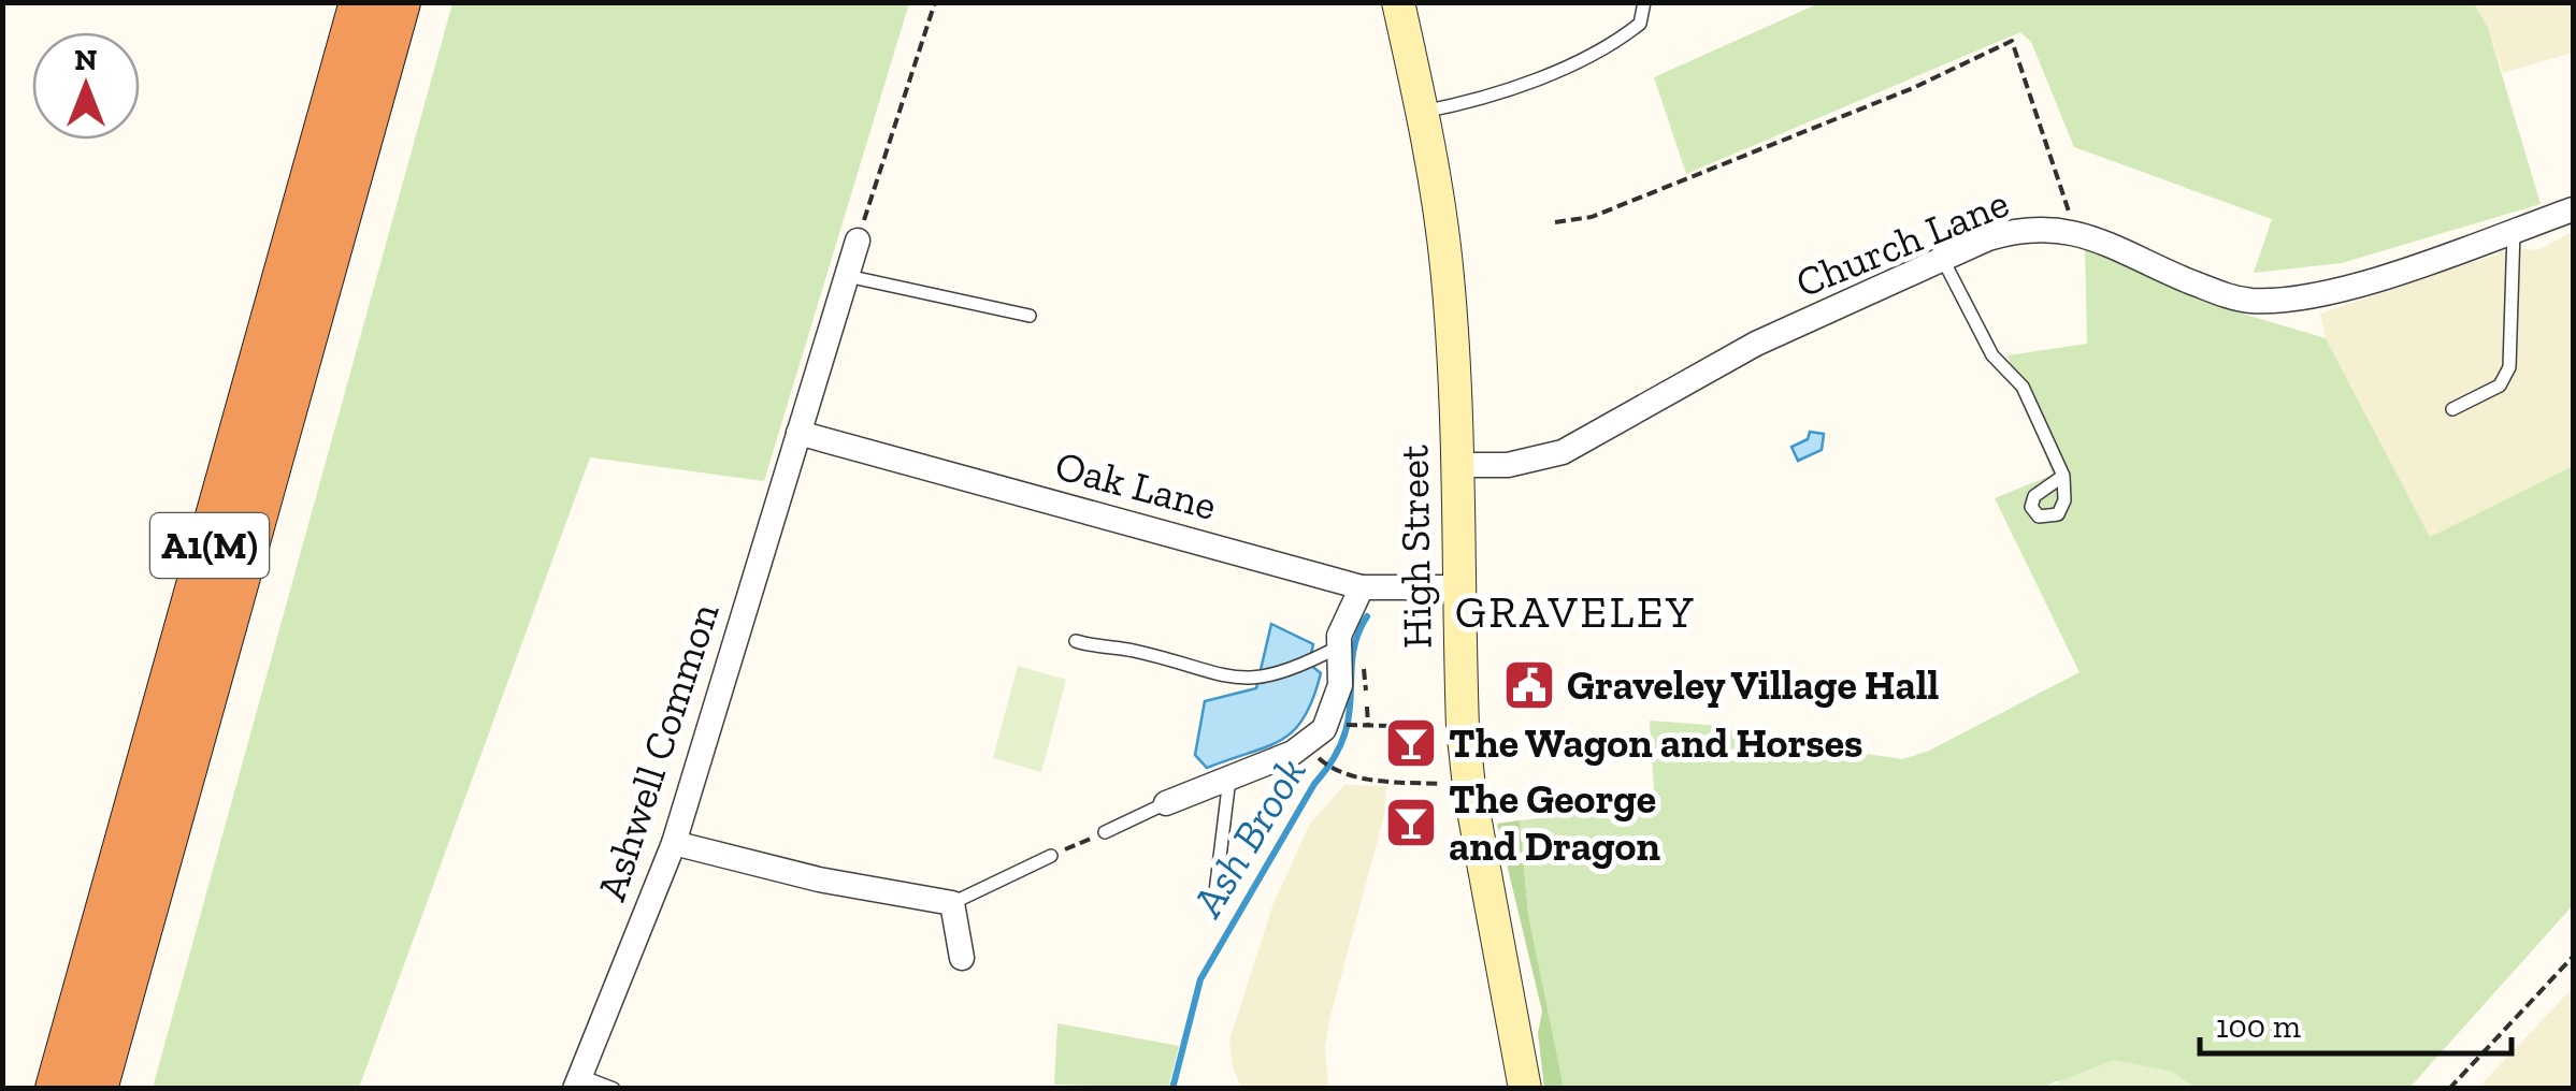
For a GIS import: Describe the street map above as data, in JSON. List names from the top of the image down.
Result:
{
  "streets": {
    "highway": ["A1(M)"],
    "main road": ["High Street"],
    "street": ["Church Lane", "Oak Lane", "Ashwell Common"]
  },
  "crossings": [
    ["Church Lane", "High Street"],
    ["Oak Lane", "High Street"],
    ["Oak Lane", "Ashwell Common"]
  ],
  "districts": ["GRAVELEY"],
  "water": ["Ash Brook"],
  "places": {
    "public building": ["Graveley Village Hall"],
    "bar": ["The Wagon and Horses", "The George and Dragon"]
  },
  "scale_bar": "100 m",
  "north": "top"
}
